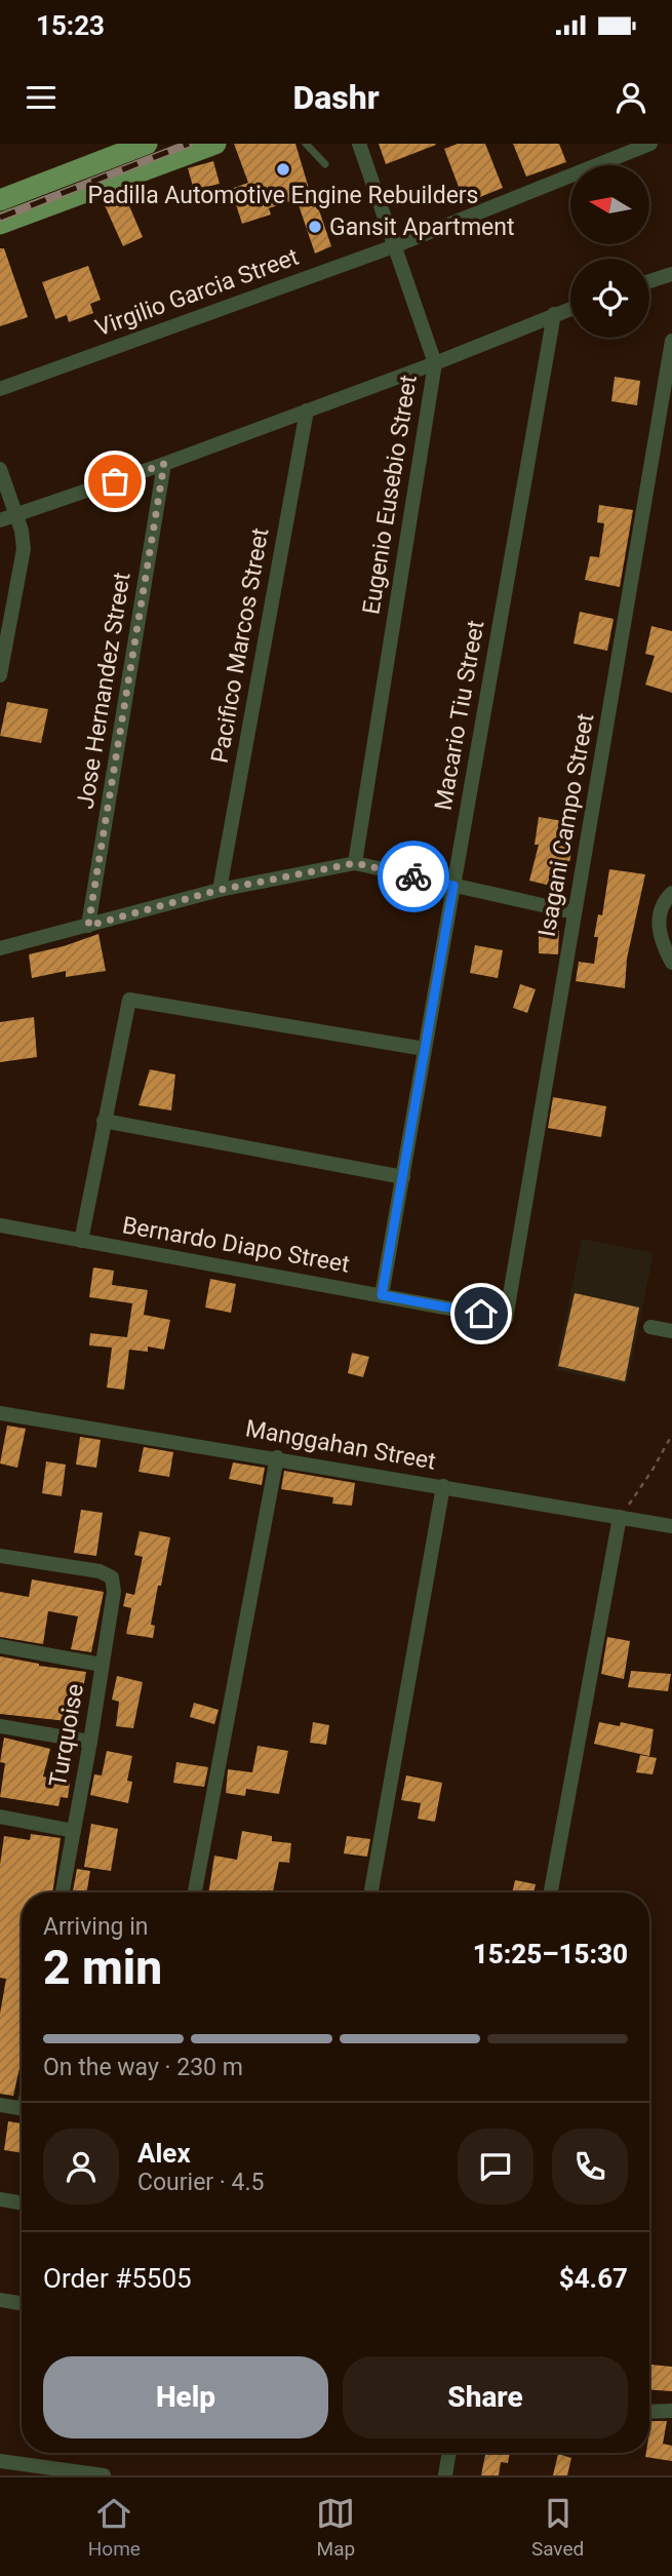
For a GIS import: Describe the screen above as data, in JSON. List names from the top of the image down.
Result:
{
  "streets": {
    "street": [
      "Virgilio Garcia Street",
      "Eugenio Eusebio Street",
      "Pacifico Marcos Street",
      "Jose Hernandez Street",
      "Macario Tiu Street",
      "Isagani Campo Street",
      "Bernardo Diapo Street",
      "Manggahan Street",
      "Turquoise"
    ]
  },
  "crossings": [
    ["Virgilio Garcia Street", "Eugenio Eusebio Street"],
    ["Macario Tiu Street", "Bernardo Diapo Street"],
    ["Isagani Campo Street", "Bernardo Diapo Street"]
  ],
  "places": ["Padilla Automotive Engine Rebuilders", "Gansit Apartment"],
  "north": "left",
  "page": {
    "status": "15:23",
    "header": "Dashr",
    "heading": ["2 min", "Arriving in", "15:25–15:30"],
    "panel": [
      "Alex",
      "Courier · 4.5",
      "Order #5505",
      "$4.67"
    ],
    "bar": "On the way · 230 m",
    "buttons": ["Help", "Share"],
    "tabs": ["Home", "Map", "Saved"]
  }
}
